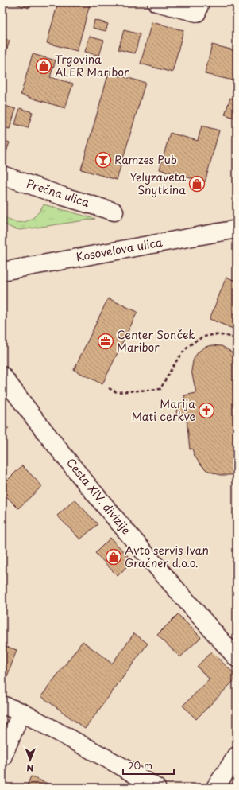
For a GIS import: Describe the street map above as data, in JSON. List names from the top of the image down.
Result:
{
  "streets": {
    "street": ["Prečna ulica", "Kosovelova ulica", "Cesta XIV. divizije"]
  },
  "places": {
    "shop": ["Trgovina ALER Maribor", "Yelyzaveta Snytkina", "Avto servis Ivan Gračner d.o.o."],
    "bar": ["Ramzes Pub"],
    "office": ["Center Sonček Maribor"],
    "church": ["Marija Mati cerkve"]
  },
  "scale_bar": "20 m",
  "north": "bottom"
}
